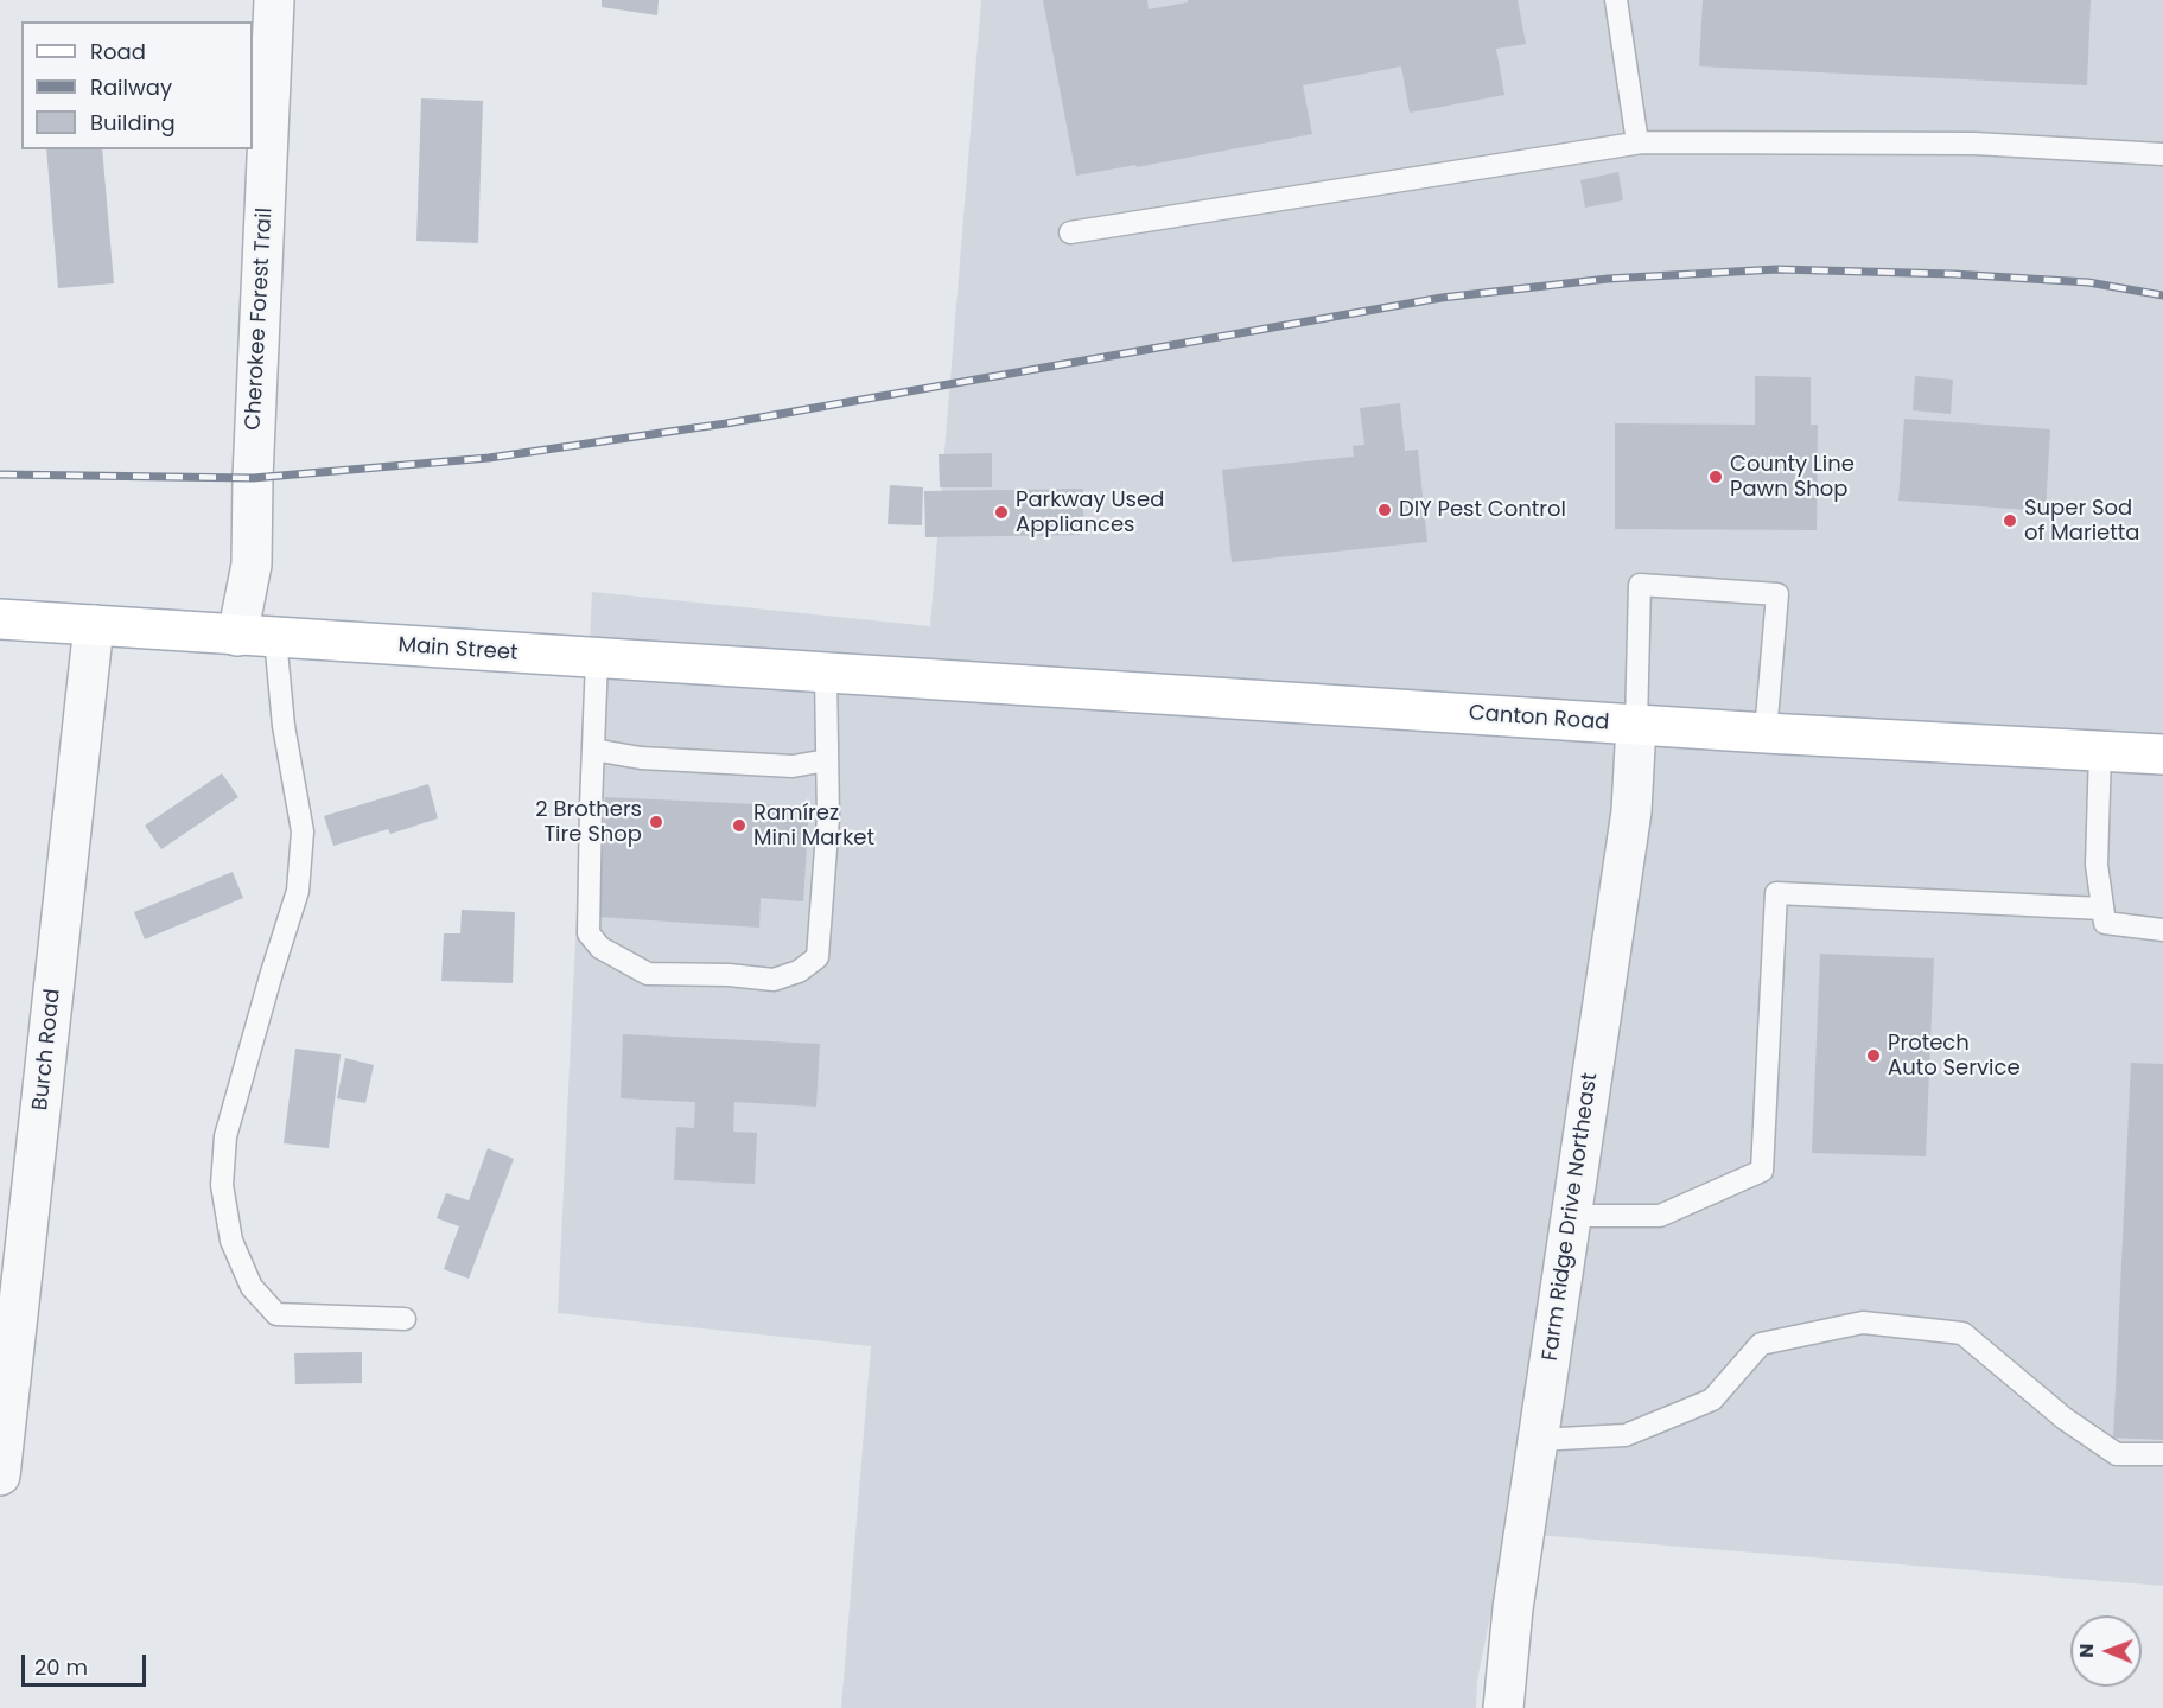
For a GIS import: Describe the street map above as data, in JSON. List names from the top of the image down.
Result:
{
  "streets": {
    "main road": ["Main Street", "Canton Road"],
    "street": ["Cherokee Forest Trail", "Burch Road", "Farm Ridge Drive Northeast"]
  },
  "crossings": [
    ["Cherokee Forest Trail", "Main Street"],
    ["Main Street", "Canton Road"],
    ["Main Street", "Burch Road"],
    ["Canton Road", "Farm Ridge Drive Northeast"]
  ],
  "places": [
    "County Line Pawn Shop",
    "DIY Pest Control",
    "Parkway Used Appliances",
    "Super Sod of Marietta",
    "2 Brothers Tire Shop",
    "Ramírez Mini Market",
    "Protech Auto Service"
  ],
  "legend": ["Road", "Railway", "Building"],
  "scale_bar": "20 m",
  "north": "left"
}
